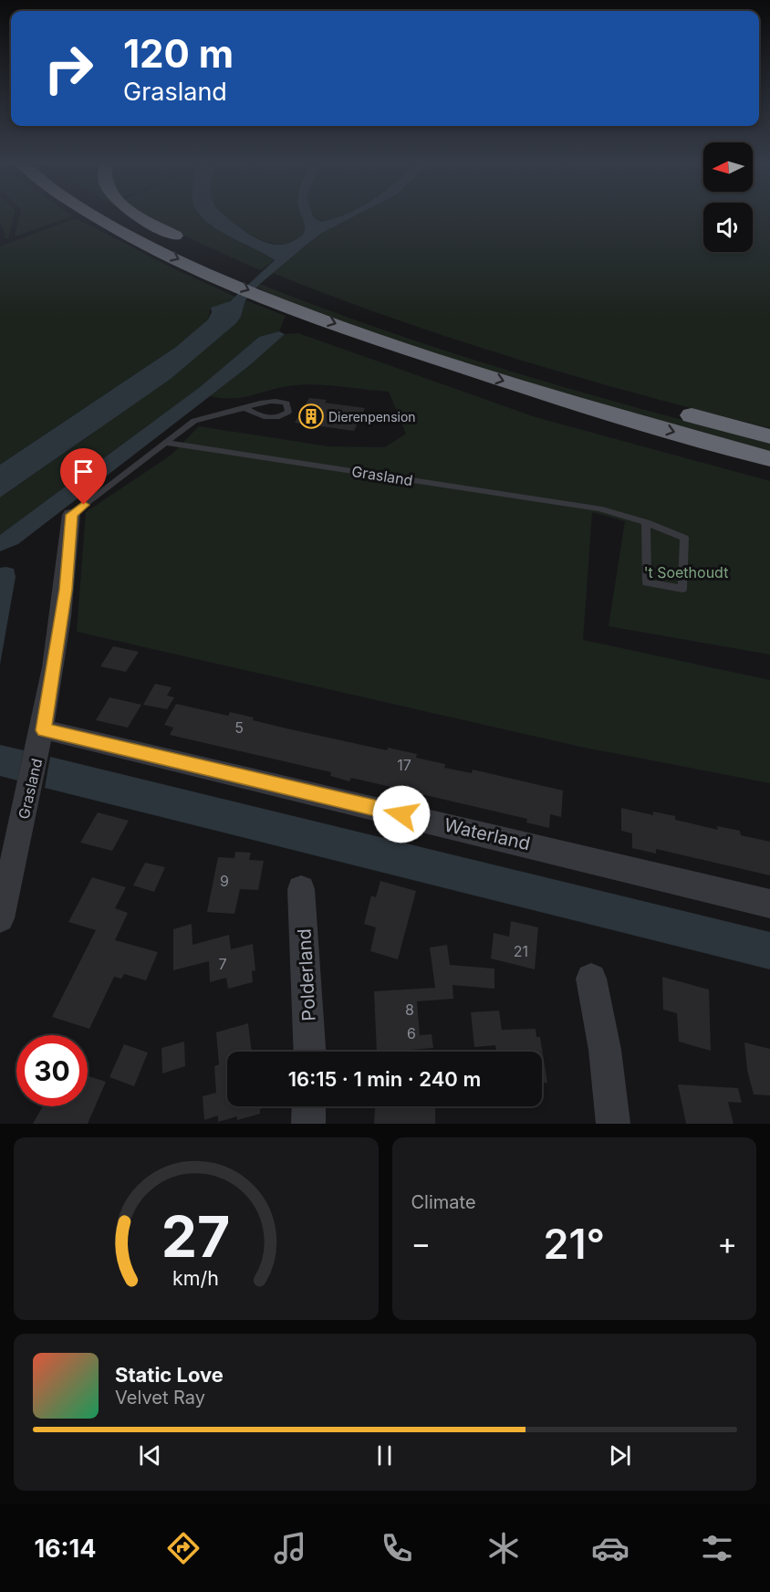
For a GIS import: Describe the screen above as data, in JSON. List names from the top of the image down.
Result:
{
  "streets": {
    "street": ["Grasland", "Waterland", "Polderland"]
  },
  "crossings": [
    ["Grasland", "Waterland"]
  ],
  "parks": ["'t Soethoudt"],
  "places": {
    "building": ["Dierenpension"]
  },
  "house_numbers": [
    "5",
    "17",
    "9",
    "21",
    "7",
    "8",
    "6"
  ],
  "north": "left",
  "page": {
    "turn": ["120 m", "Grasland"],
    "limit": "30",
    "trip": "16:15 · 1 min · 240 m",
    "tile": "Climate",
    "heat": ["−", "21°", "+"],
    "song": ["Static Love", "Velvet Ray"],
    "tabs": "16:14",
    "gauge": ["27", "km/h"]
  }
}
